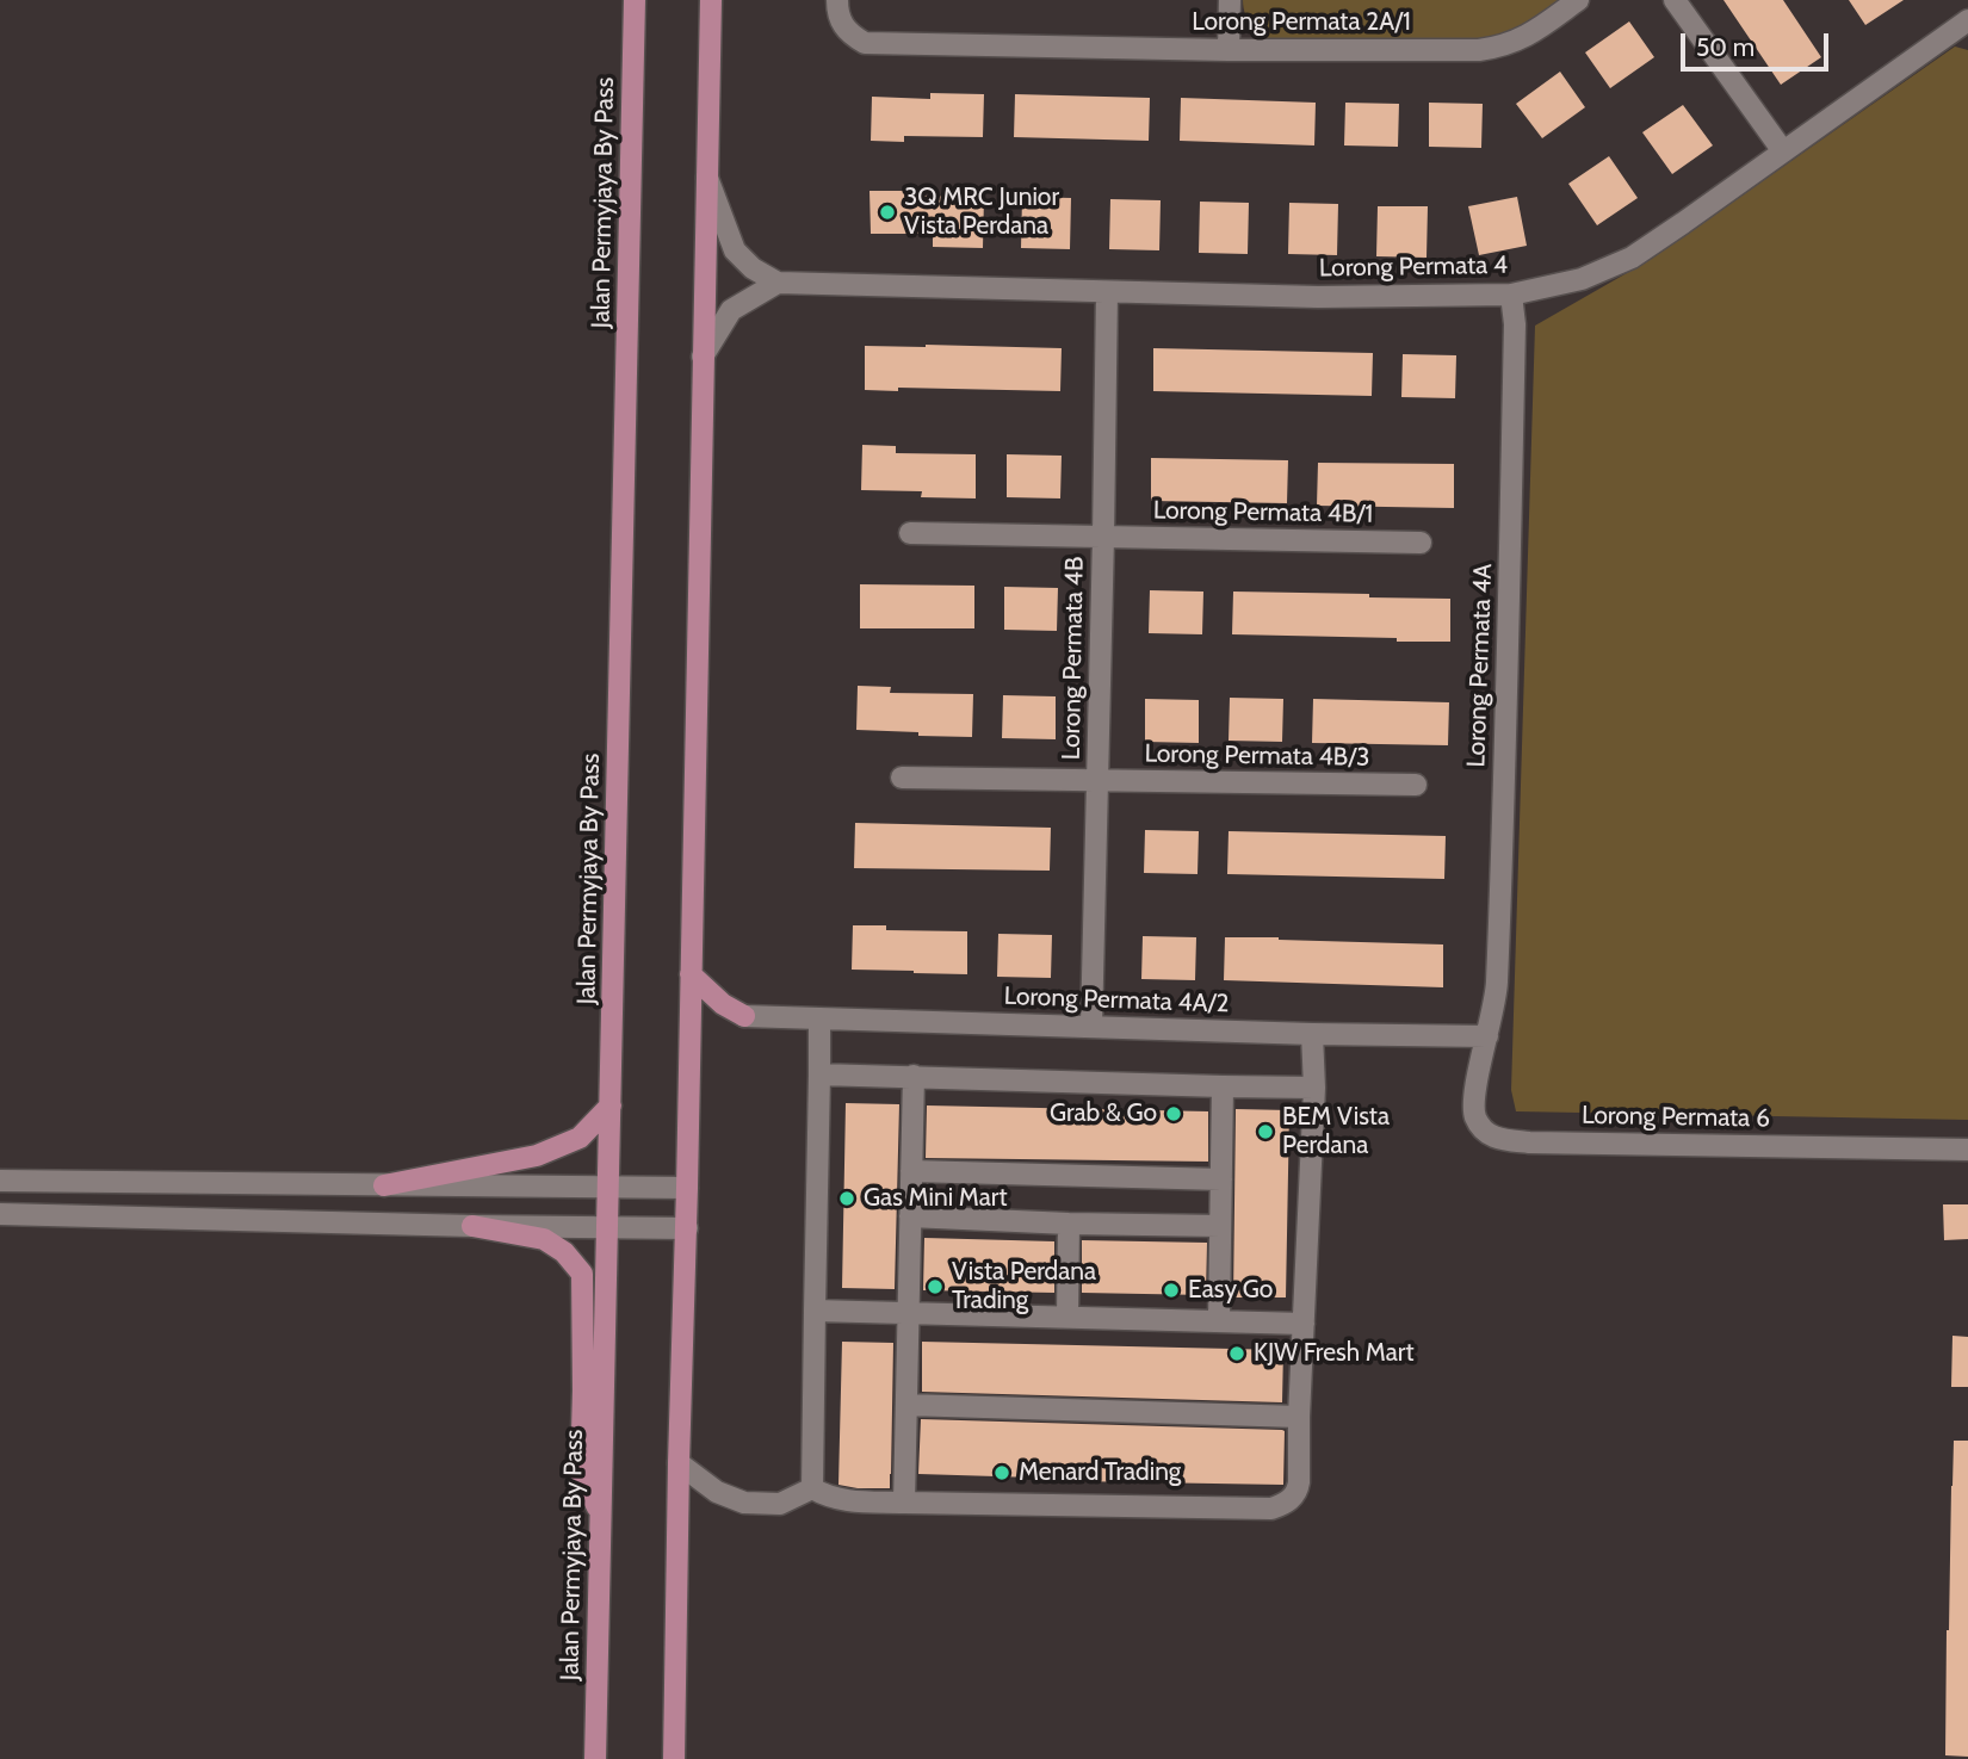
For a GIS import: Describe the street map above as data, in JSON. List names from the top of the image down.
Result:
{
  "streets": {
    "main road": ["Jalan Permyjaya By Pass"],
    "street": [
      "Lorong Permata 2A/1",
      "Lorong Permata 4",
      "Lorong Permata 4B/1",
      "Lorong Permata 4B",
      "Lorong Permata 4A",
      "Lorong Permata 4B/3",
      "Lorong Permata 4A/2",
      "Lorong Permata 6"
    ]
  },
  "crossings": [
    ["Lorong Permata 4", "Lorong Permata 4B"],
    ["Lorong Permata 4", "Lorong Permata 4A"],
    ["Lorong Permata 4B/1", "Lorong Permata 4B"],
    ["Lorong Permata 4B", "Lorong Permata 4B/3"],
    ["Lorong Permata 4B", "Lorong Permata 4A/2"],
    ["Lorong Permata 4A", "Lorong Permata 4A/2"],
    ["Lorong Permata 4A", "Lorong Permata 6"],
    ["Lorong Permata 4A/2", "Lorong Permata 6"]
  ],
  "places": [
    "3Q MRC Junior Vista Perdana",
    "Grab & Go",
    "BEM Vista Perdana",
    "Gas Mini Mart",
    "Vista Perdana Trading",
    "Easy Go",
    "KJW Fresh Mart",
    "Menard Trading"
  ],
  "scale_bar": "50 m"
}
